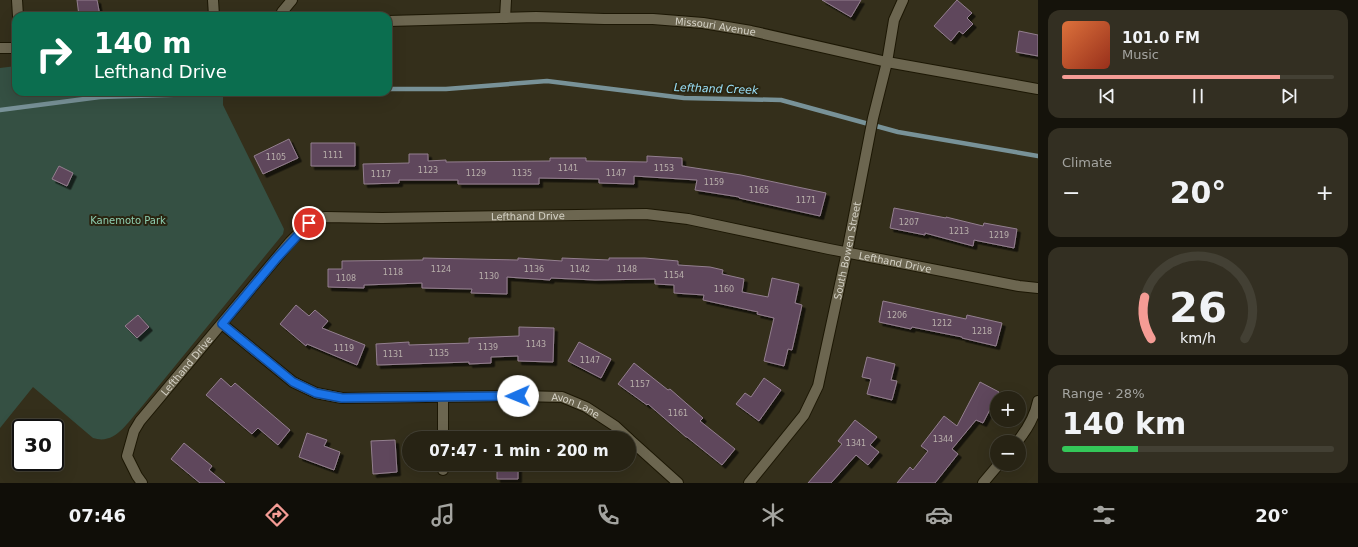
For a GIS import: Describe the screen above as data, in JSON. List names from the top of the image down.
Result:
{
  "streets": {
    "street": [
      "Missouri Avenue",
      "Lefthand Drive",
      "South Bowen Street",
      "Avon Lane"
    ]
  },
  "crossings": [
    ["Missouri Avenue", "South Bowen Street"],
    ["Lefthand Drive", "South Bowen Street"],
    ["Lefthand Drive", "Avon Lane"]
  ],
  "water": ["Lefthand Creek"],
  "parks": ["Kanemoto Park"],
  "house_numbers": [
    "1111",
    "1105",
    "1141",
    "1153",
    "1123",
    "1129",
    "1135",
    "1147",
    "1117",
    "1159",
    "1165",
    "1171",
    "1207",
    "1213",
    "1219",
    "1124",
    "1136",
    "1142",
    "1148",
    "1118",
    "1154",
    "1130",
    "1108",
    "1160",
    "1206",
    "1212",
    "1218",
    "1143",
    "1139",
    "1119",
    "1135",
    "1131",
    "1147",
    "1157",
    "1161",
    "1344",
    "1341"
  ],
  "page": {
    "turn": ["140 m", "Lefthand Drive"],
    "song": ["101.0 FM", "Music"],
    "tile": [
      "Climate",
      ["Range · 28%", "140 km"]
    ],
    "heat": ["−", "20°", "+"],
    "map_buttons": ["+", "−"],
    "limit": "30",
    "trip": "07:47 · 1 min · 200 m",
    "tabs": ["07:46", "20°"],
    "gauge": ["26", "km/h"]
  }
}
